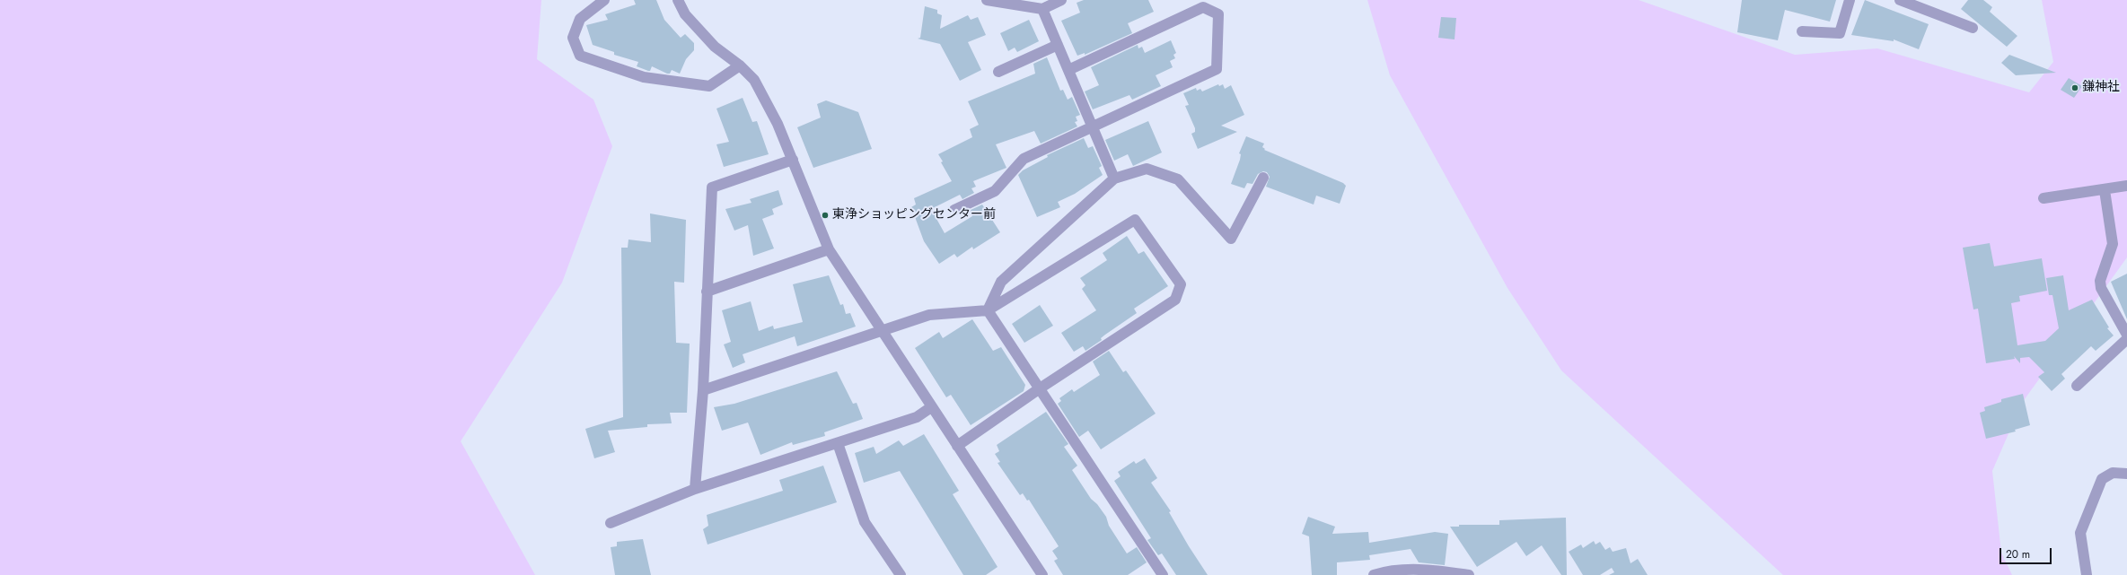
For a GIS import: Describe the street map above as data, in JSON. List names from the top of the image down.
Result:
{
  "places": ["鎌神社", "東浄ショッピングセンター前"],
  "scale_bar": "20 m"
}
